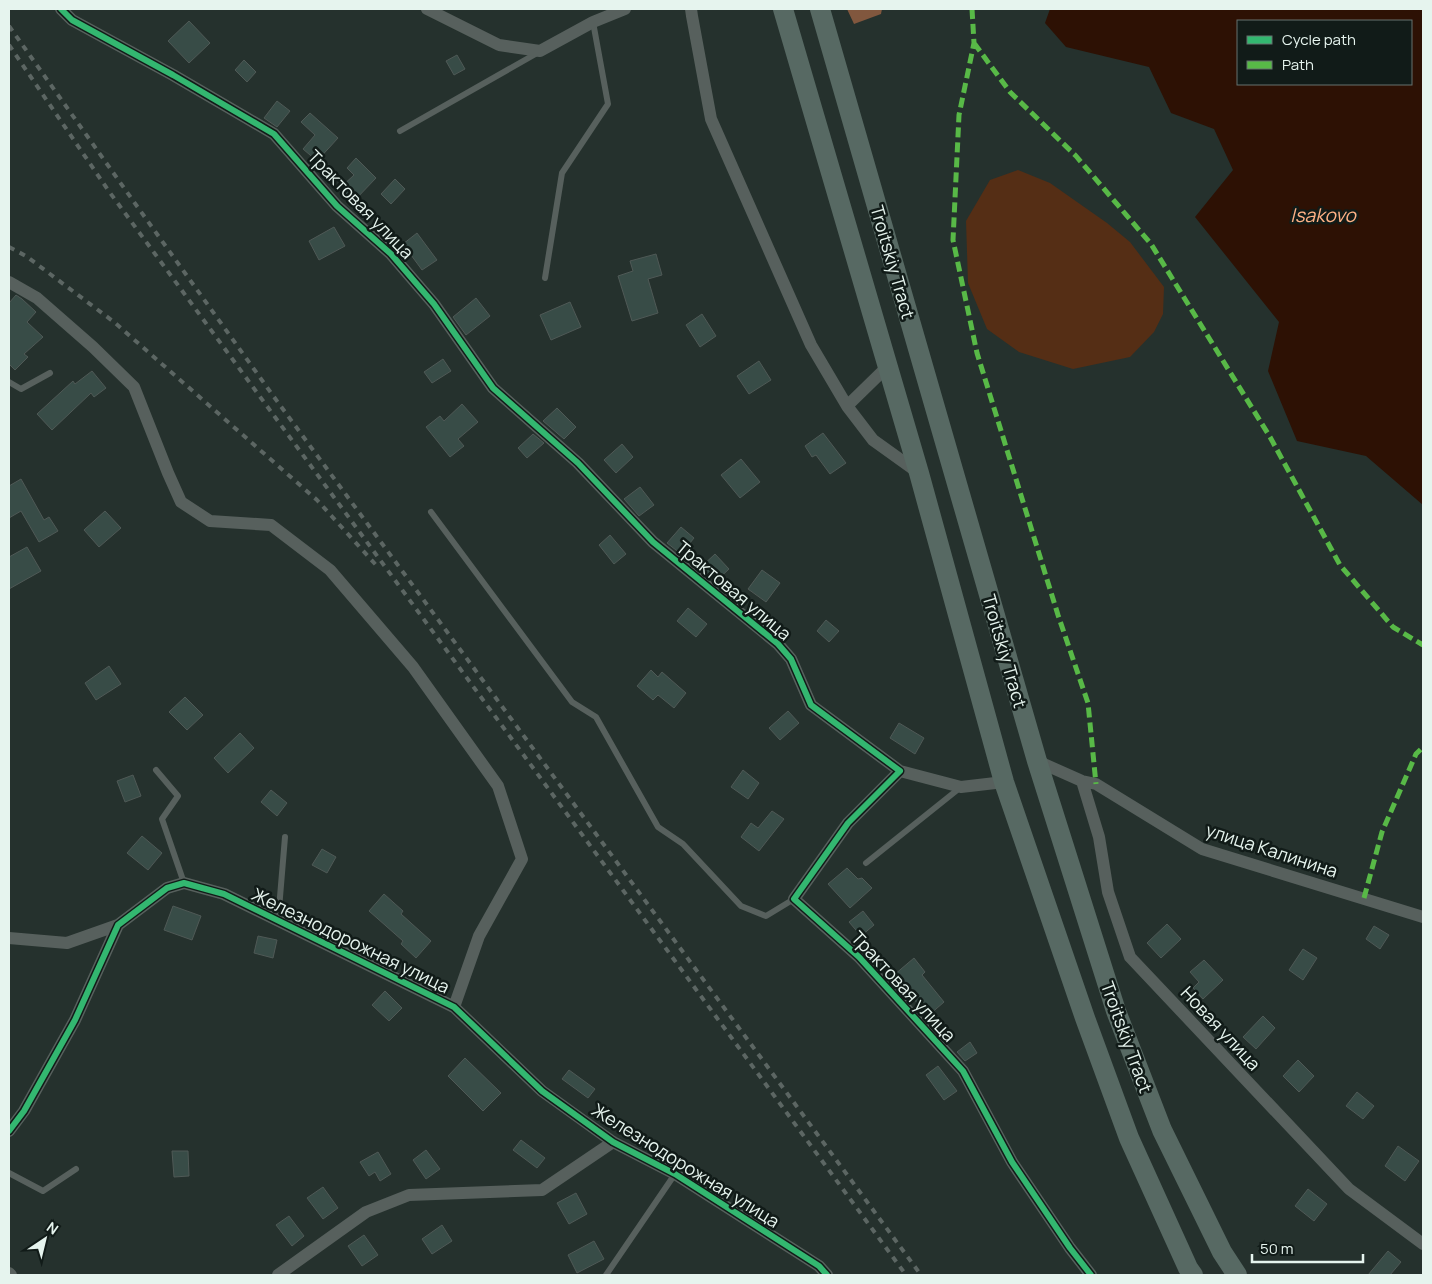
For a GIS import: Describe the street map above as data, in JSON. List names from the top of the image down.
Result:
{
  "streets": {
    "main road": ["Troitskiy Tract"],
    "street": [
      "Трактовая улица",
      "улица Калинина",
      "Железнодорожная улица",
      "Новая улица"
    ]
  },
  "crossings": [
    ["Troitskiy Tract", "улица Калинина"],
    ["улица Калинина", "Новая улица"]
  ],
  "water": ["Isakovo"],
  "legend": ["Cycle path", "Path"],
  "scale_bar": "50 m",
  "north": "top right"
}
